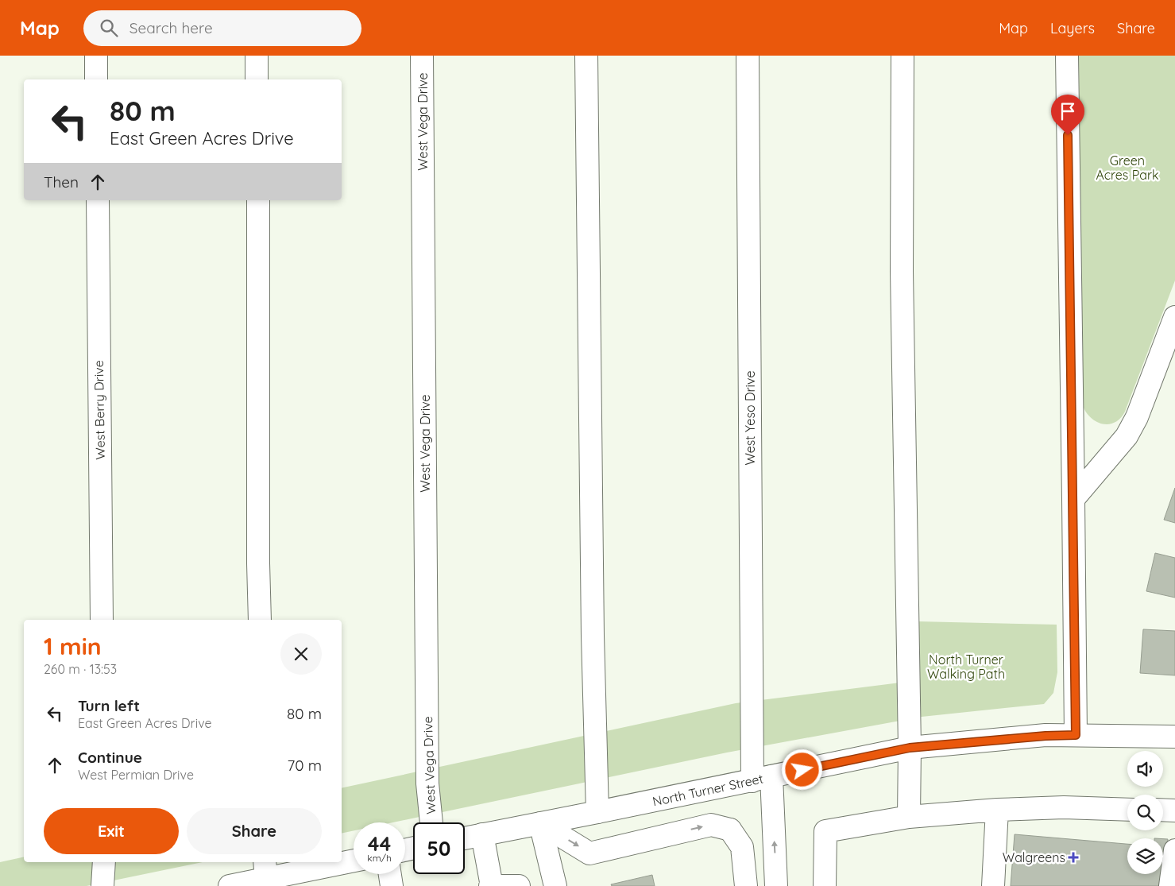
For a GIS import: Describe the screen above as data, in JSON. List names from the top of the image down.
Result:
{
  "streets": {
    "street": [
      "West Vega Drive",
      "West Berry Drive",
      "West Yeso Drive",
      "North Turner Street"
    ]
  },
  "crossings": [
    ["West Yeso Drive", "North Turner Street"]
  ],
  "parks": ["Green Acres Park", "North Turner Walking Path"],
  "places": {
    "health": ["Walgreens"]
  },
  "page": {
    "header": "Map",
    "search": "Search here",
    "nav": ["Map", "Layers", "Share"],
    "turn": ["80 m", "East Green Acres Drive"],
    "then": "Then",
    "heading": ["1 min", "260 m · 13:53"],
    "list": [
      {
        "name": "Turn left",
        "note": "East Green Acres Drive",
        "value": "80 m"
      },
      {
        "name": "Continue",
        "note": "West Permian Drive",
        "value": "70 m"
      }
    ],
    "buttons": ["Exit", "Share"],
    "speed": "44 km/h",
    "limit": "50"
  }
}
